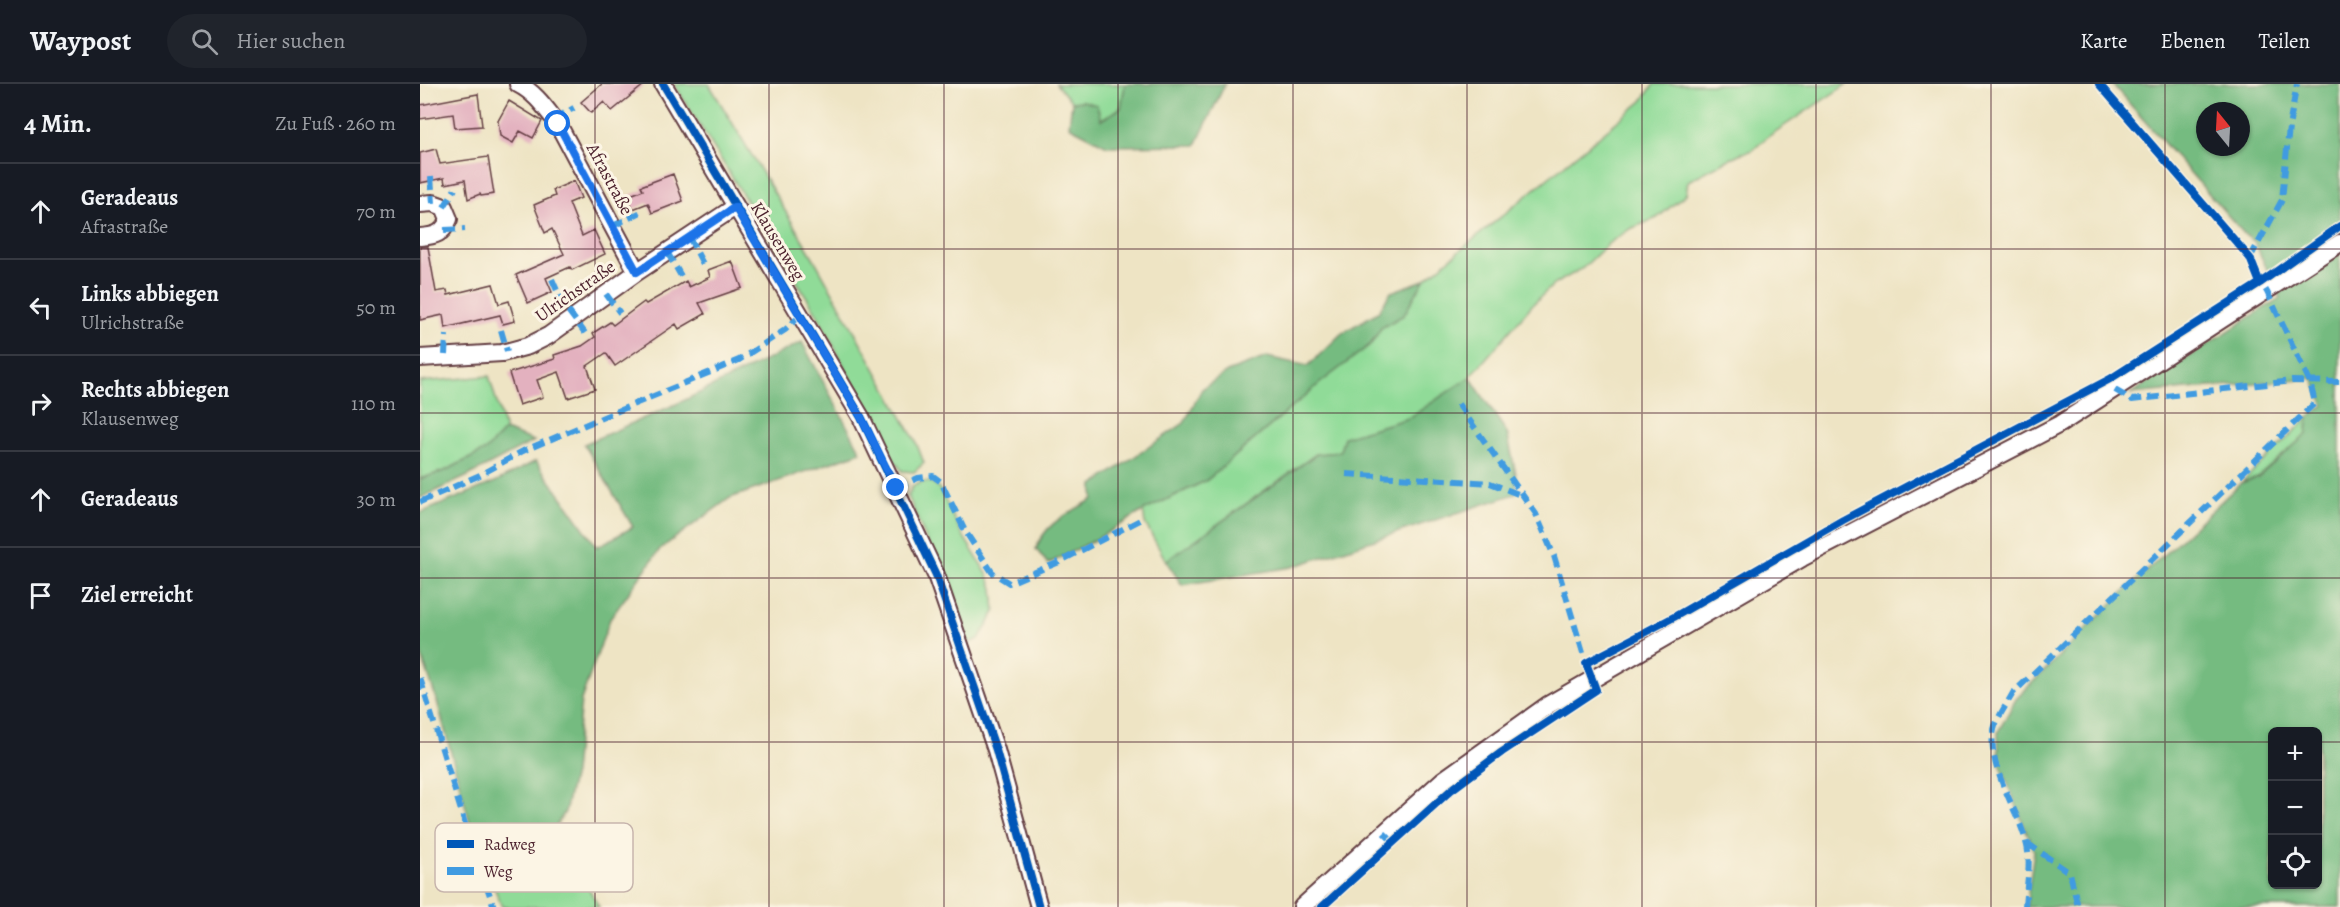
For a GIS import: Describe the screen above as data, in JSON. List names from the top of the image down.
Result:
{
  "streets": {
    "street": ["Afrastraße", "Klausenweg", "Ulrichstraße"]
  },
  "crossings": [
    ["Afrastraße", "Ulrichstraße"],
    ["Klausenweg", "Ulrichstraße"]
  ],
  "legend": ["Radweg", "Weg"],
  "north": "top",
  "page": {
    "header": "Waypost",
    "search": "Hier suchen",
    "nav": ["Karte", "Ebenen", "Teilen"],
    "heading": ["4 Min.", "Zu Fuß · 260 m"],
    "list": [
      ["Geradeaus", "Afrastraße", "70 m"],
      ["Links abbiegen", "Ulrichstraße", "50 m"],
      ["Rechts abbiegen", "Klausenweg", "110 m"],
      ["Geradeaus", "30 m"],
      "Ziel erreicht"
    ],
    "map_buttons": ["+", "−"]
  }
}
